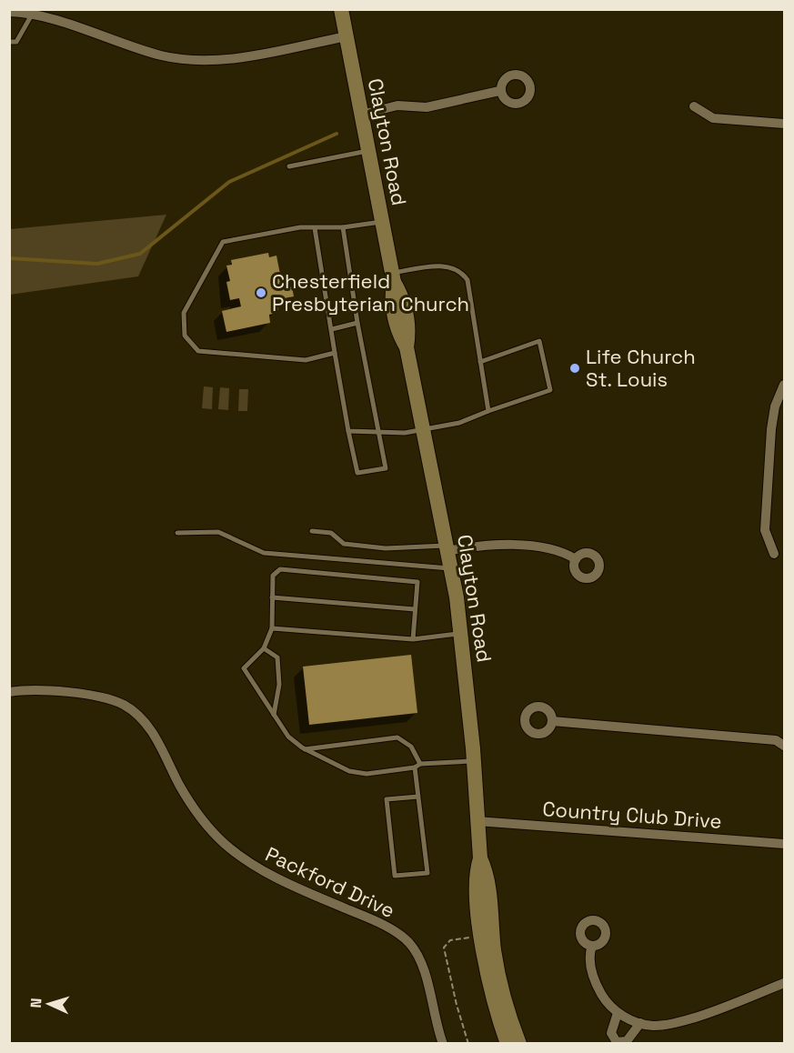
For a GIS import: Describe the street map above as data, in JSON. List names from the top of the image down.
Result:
{
  "streets": {
    "main road": ["Clayton Road"],
    "street": ["Country Club Drive", "Packford Drive"]
  },
  "crossings": [
    ["Clayton Road", "Country Club Drive"]
  ],
  "places": ["Chesterfield Presbyterian Church", "Life Church St. Louis"],
  "north": "left"
}
